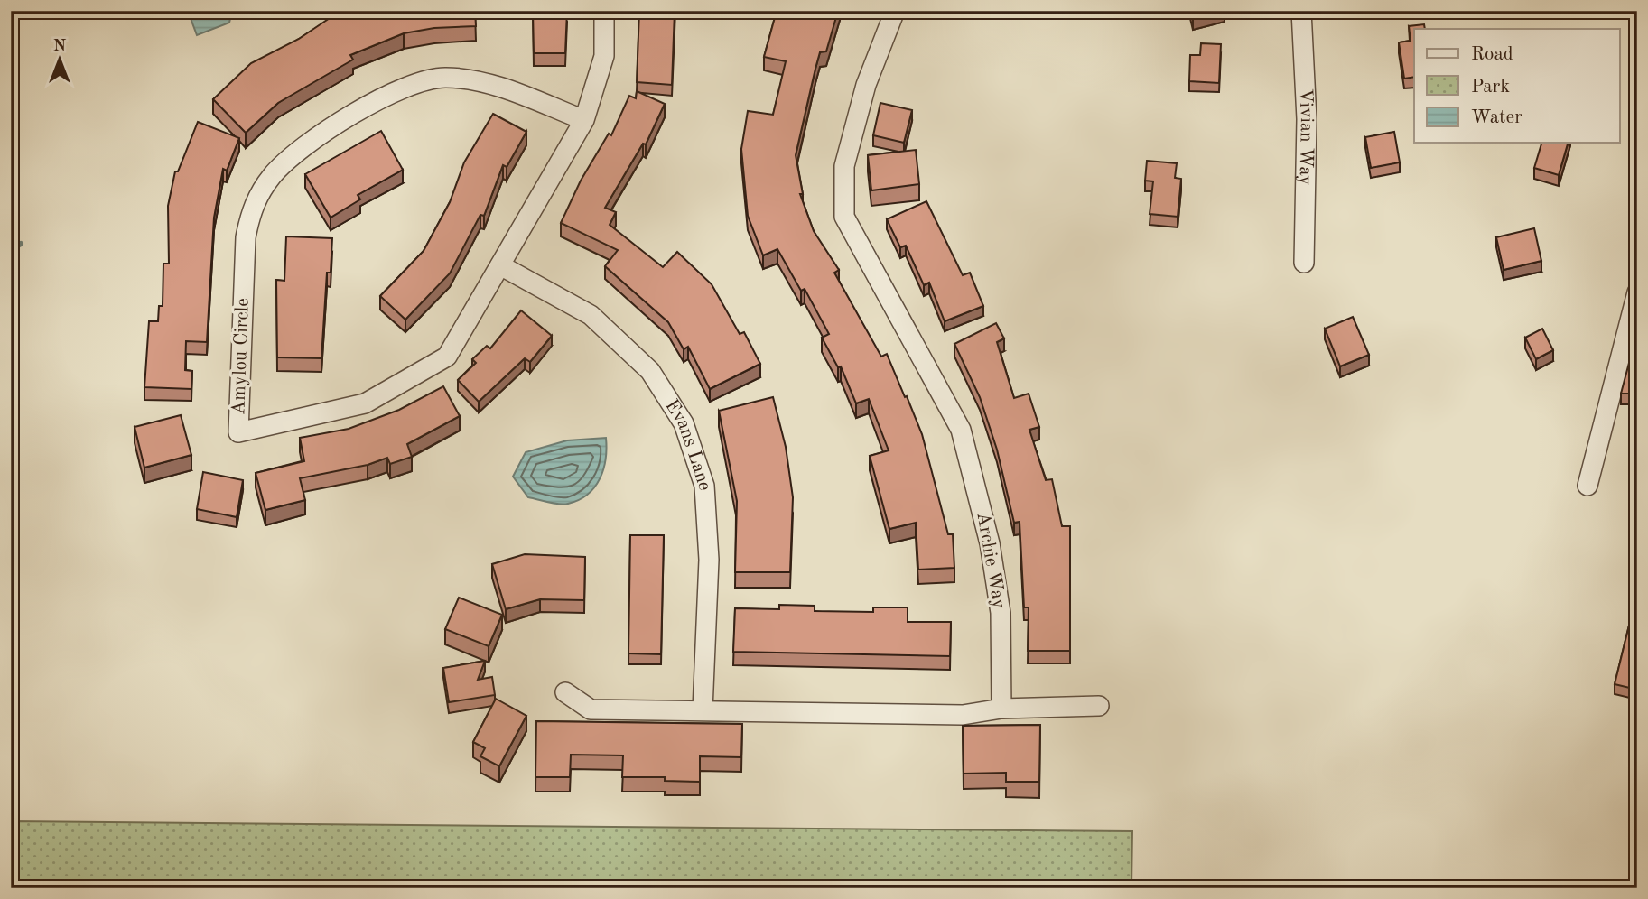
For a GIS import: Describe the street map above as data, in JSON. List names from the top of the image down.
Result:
{
  "streets": {
    "street": [
      "Vivian Way",
      "Amylou Circle",
      "Evans Lane",
      "Archie Way"
    ]
  },
  "crossings": [
    ["Amylou Circle", "Evans Lane"]
  ],
  "legend": ["Road", "Park", "Water"],
  "north": "top"
}
